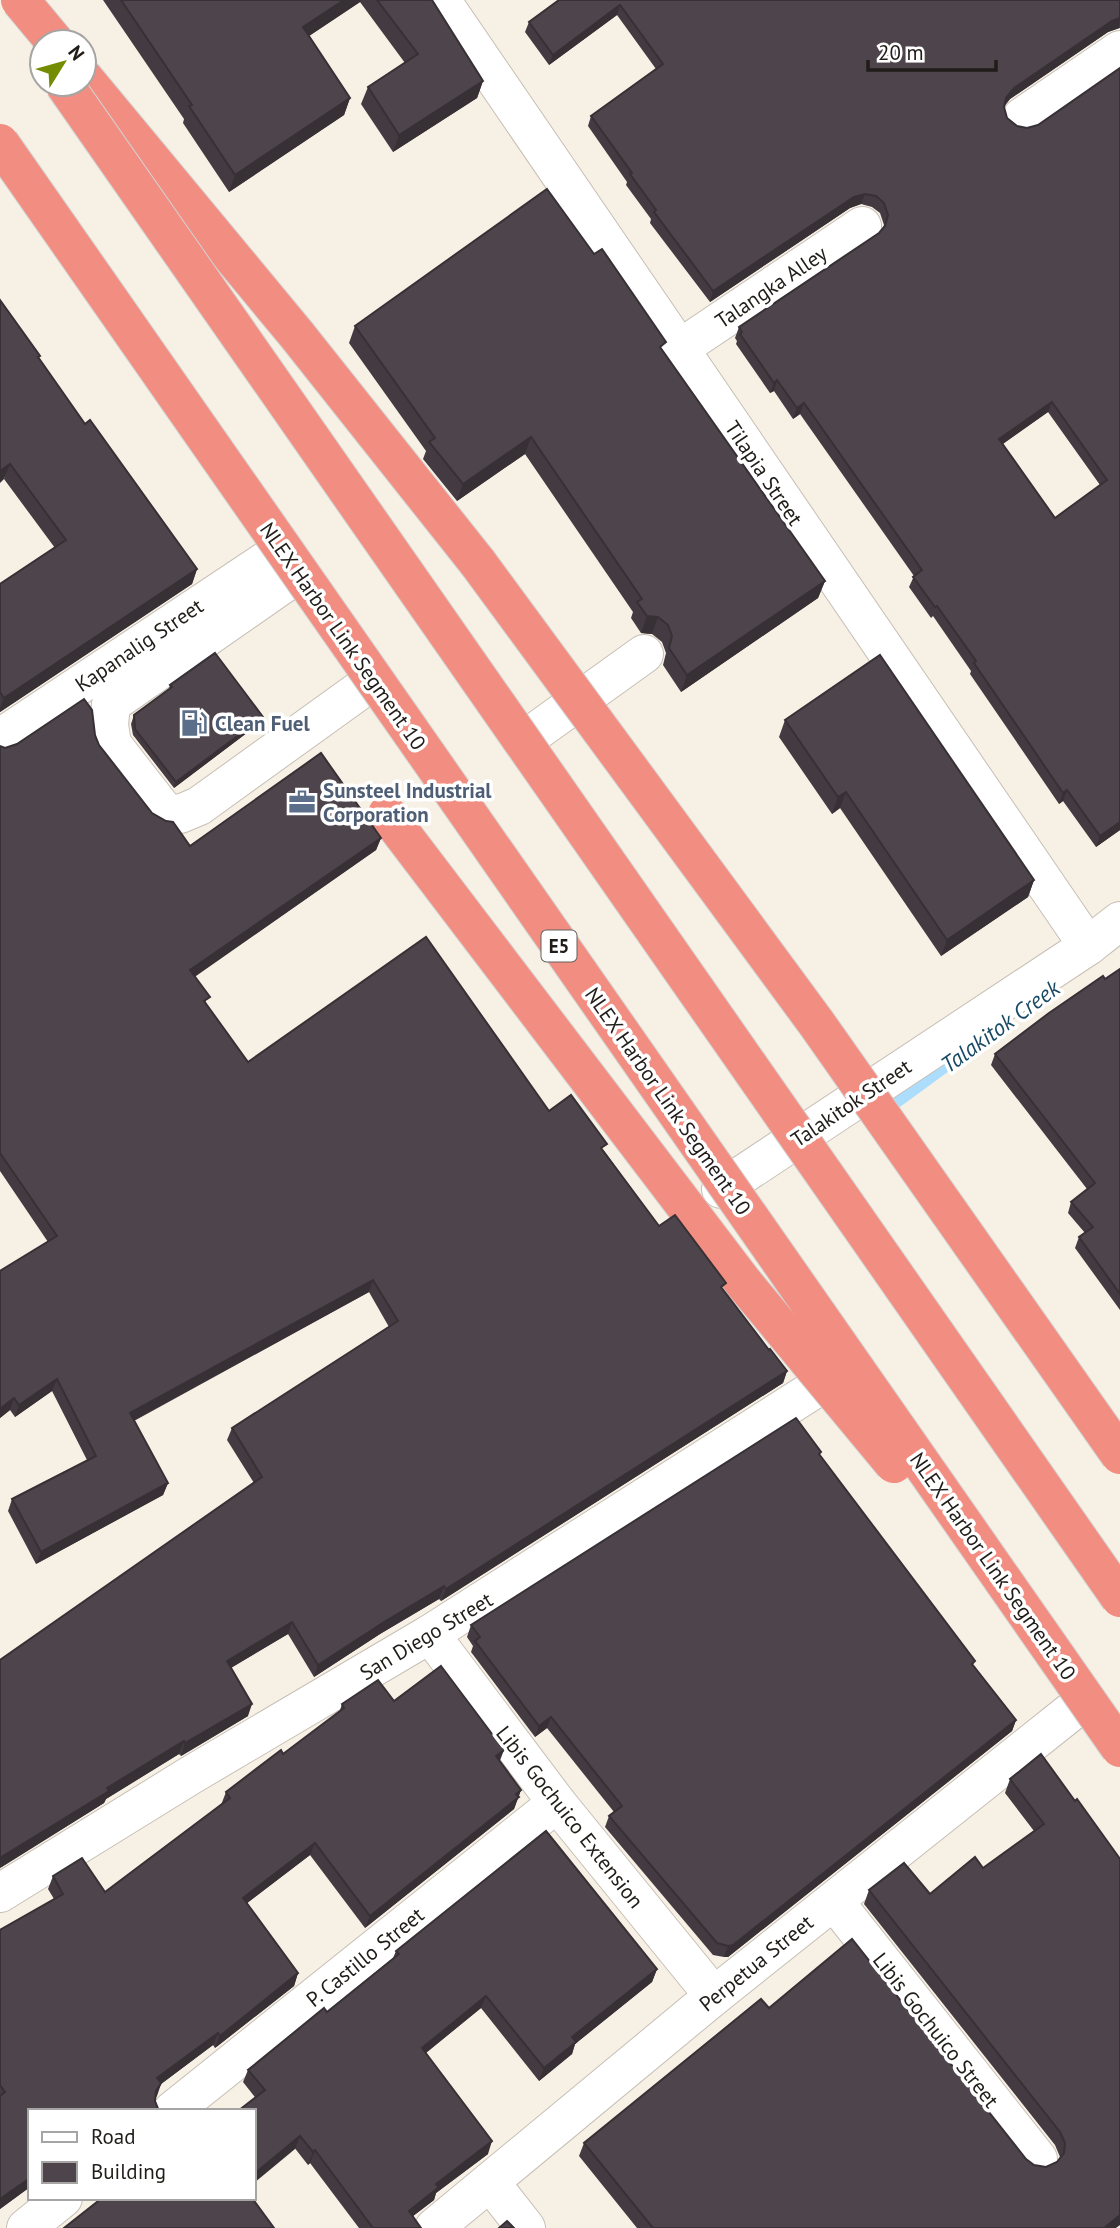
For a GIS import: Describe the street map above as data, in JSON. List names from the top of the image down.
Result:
{
  "streets": {
    "highway": ["NLEX Harbor Link Segment 10", "E5"],
    "street": [
      "Talangka Alley",
      "Tilapia Street",
      "Kapanalig Street",
      "Talakitok Street",
      "San Diego Street",
      "Libis Gochuico Extension",
      "P. Castillo Street",
      "Perpetua Street",
      "Libis Gochuico Street"
    ]
  },
  "crossings": [
    ["Talangka Alley", "Tilapia Street"],
    ["Tilapia Street", "Talakitok Street"],
    ["San Diego Street", "Libis Gochuico Extension"],
    ["Libis Gochuico Extension", "P. Castillo Street"],
    ["Libis Gochuico Extension", "Perpetua Street"],
    ["Perpetua Street", "Libis Gochuico Street"]
  ],
  "water": ["Talakitok Creek"],
  "places": {
    "fuel station": ["Clean Fuel"],
    "office": ["Sunsteel Industrial Corporation"]
  },
  "legend": ["Road", "Building"],
  "scale_bar": "20 m",
  "north": "top right"
}
